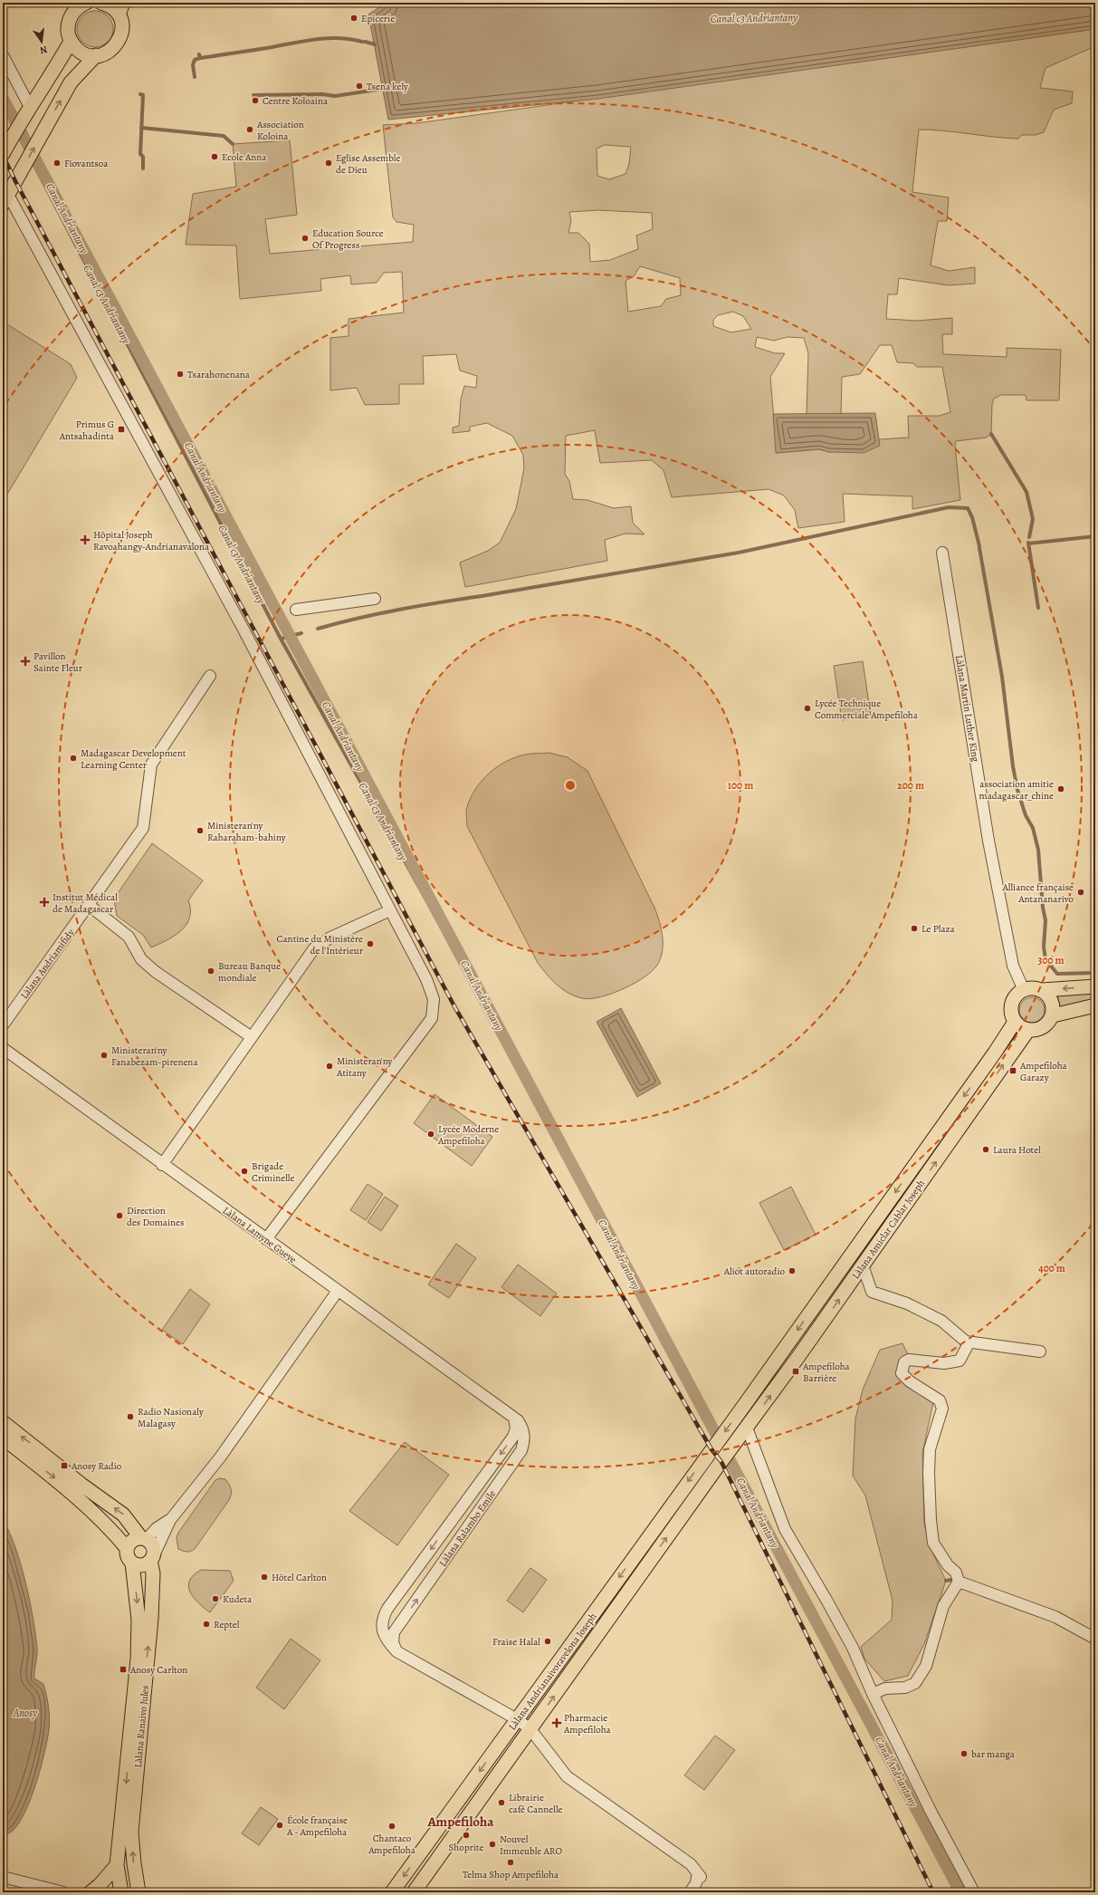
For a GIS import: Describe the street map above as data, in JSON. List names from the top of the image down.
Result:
{
  "streets": {
    "main road": ["Làlana Amiclar Cablar Joseph", "Làlana Andrianaivoravelona Joseph", "Làlana Ranaivo Jules"],
    "street": [
      "Làlana Martin Luther King",
      "Làlana Andriamifidy",
      "Làlana Lamyne Gueye",
      "Làlana Ralambo Emile"
    ]
  },
  "crossings": [
    ["Làlana Martin Luther King", "Làlana Amiclar Cablar Joseph"],
    ["Làlana Amiclar Cablar Joseph", "Làlana Andrianaivoravelona Joseph"],
    ["Làlana Lamyne Gueye", "Làlana Ralambo Emile"]
  ],
  "districts": ["Ampefiloha"],
  "water": ["Canal c3 Andriantany", "Canal Andriantany", "Anosy"],
  "places": {
    "other": [
      "Epicerie",
      "Tsena kely",
      "Centre Koloaina",
      "Association Koloina",
      "Ecole Anna",
      "Fiovantsoa",
      "Eglise Assemble de Dieu",
      "Education Source Of Progress",
      "Tsarahonenana",
      "Lycée Technique Commerciale Ampefiloha",
      "Madagascar Development Learning Center",
      "association amitie madagascar_chine",
      "Ministeran'ny Raharaham-bahiny",
      "Alliance française Antananarivo",
      "Le Plaza",
      "Cantine du Ministère de l'Intérieur",
      "Bureau Banque mondiale",
      "Ministeran'ny Fanabezam-pirenena",
      "Ministeran'ny Atitany",
      "Lycée Moderne Ampefiloha",
      "Laura Hotel",
      "Brigade Criminelle",
      "Direction des Domaines",
      "Aliot autoradio",
      "Radio Nasionaly Malagasy",
      "Hôtel Carlton",
      "Kudeta",
      "Reptel",
      "Fraise Halal",
      "bar manga",
      "Librairie café Cannelle",
      "École française A - Ampefiloha",
      "Chantaco Ampefiloha",
      "Shoprite",
      "Nouvel Immeuble ARO",
      "Telma Shop Ampefiloha"
    ],
    "transit": [
      "Primus G Antsahadinta",
      "Ampefiloha Garazy",
      "Ampefiloha Barrière",
      "Anosy Radio",
      "Anosy Carlton"
    ],
    "health": [
      "Hôpital Joseph Ravoahangy-Andrianavalona",
      "Pavillon Sainte Fleur",
      "Institut Médical de Madagascar",
      "Pharmacie Ampefiloha"
    ]
  },
  "north": "bottom",
  "rings": [
    "100 m",
    "200 m",
    "300 m",
    "400 m"
  ]
}
